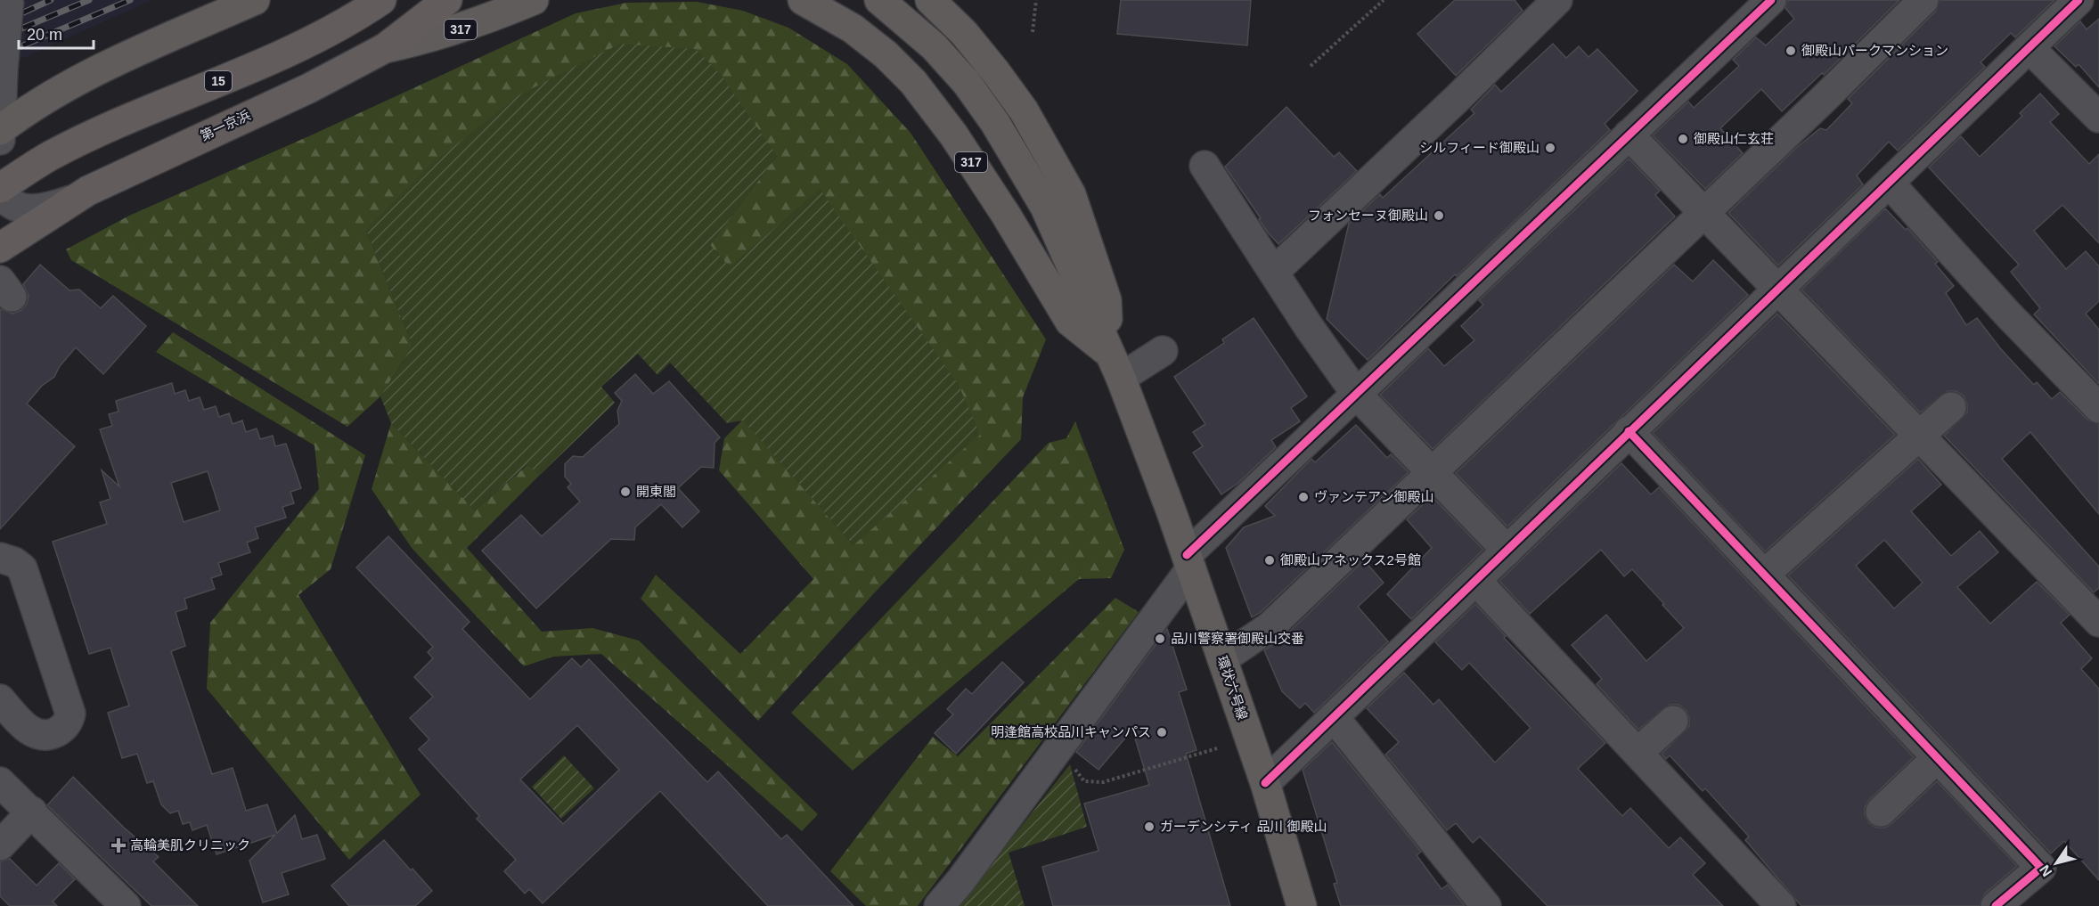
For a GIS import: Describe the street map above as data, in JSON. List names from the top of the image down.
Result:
{
  "streets": {
    "highway": ["15", "第一京浜"],
    "main road": ["317", "環状六号線"]
  },
  "crossings": [
    ["317", "第一京浜"],
    ["317", "環状六号線"]
  ],
  "places": {
    "other": [
      "御殿山パークマンション",
      "御殿山仁玄荘",
      "シルフィード御殿山",
      "フォンセーヌ御殿山",
      "開東閣",
      "ヴァンテアン御殿山",
      "御殿山アネックス2号館",
      "品川警察署御殿山交番",
      "明逢館高校品川キャンパス",
      "ガーデンシティ 品川 御殿山"
    ],
    "health": ["高輪美肌クリニック"]
  },
  "scale_bar": "20 m",
  "north": "bottom left"
}
